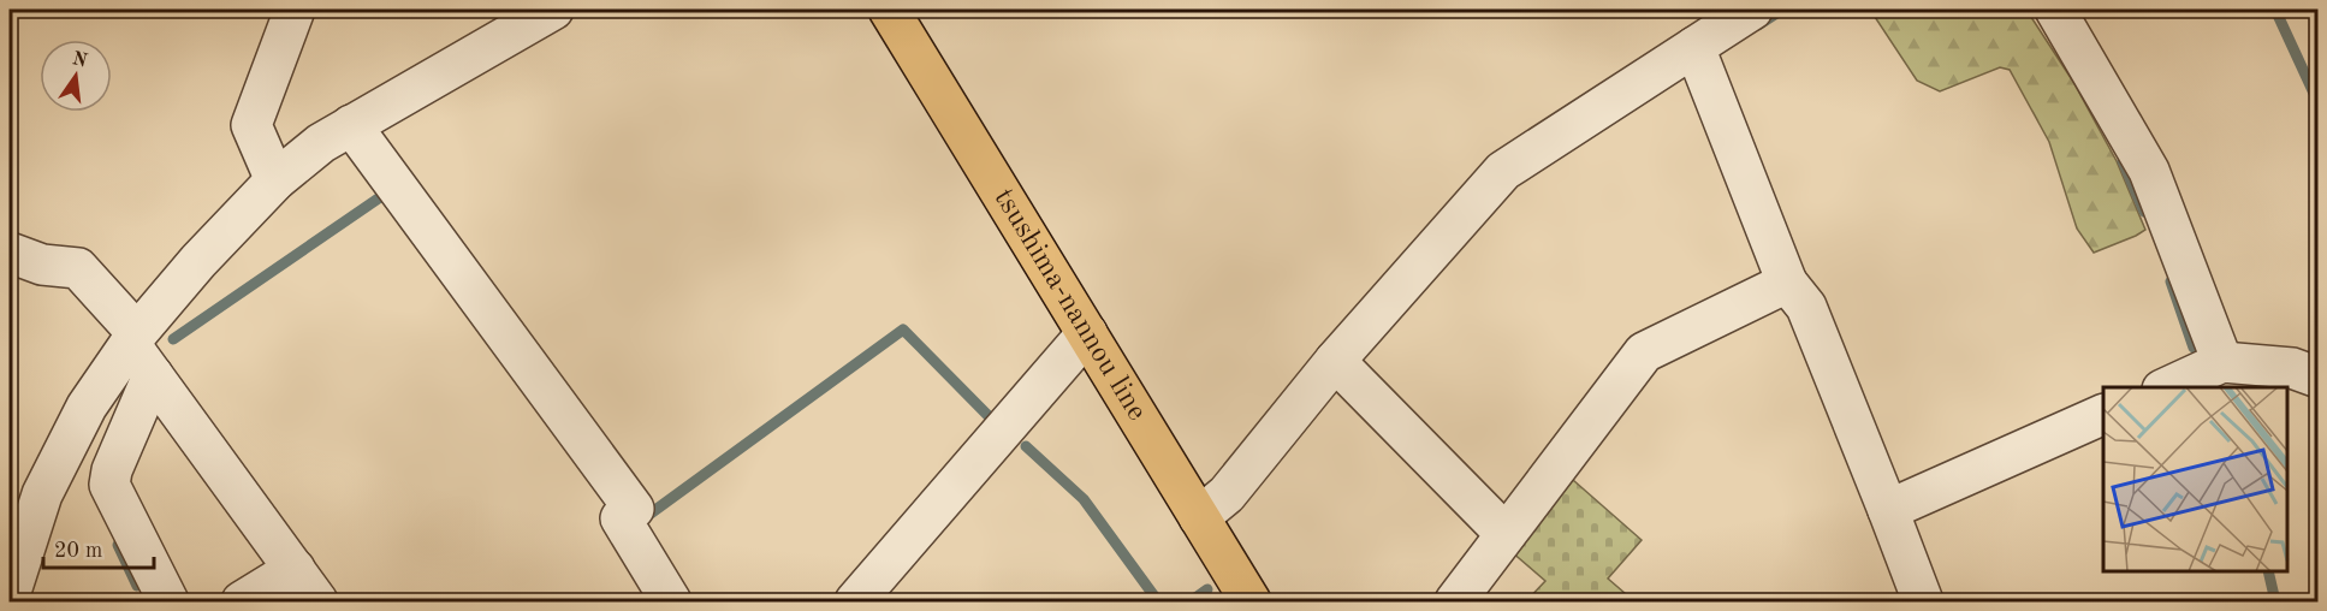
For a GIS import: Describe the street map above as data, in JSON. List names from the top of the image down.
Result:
{
  "streets": {
    "main road": ["tsushima-nannou line"]
  },
  "scale_bar": "20 m",
  "north": "top"
}
